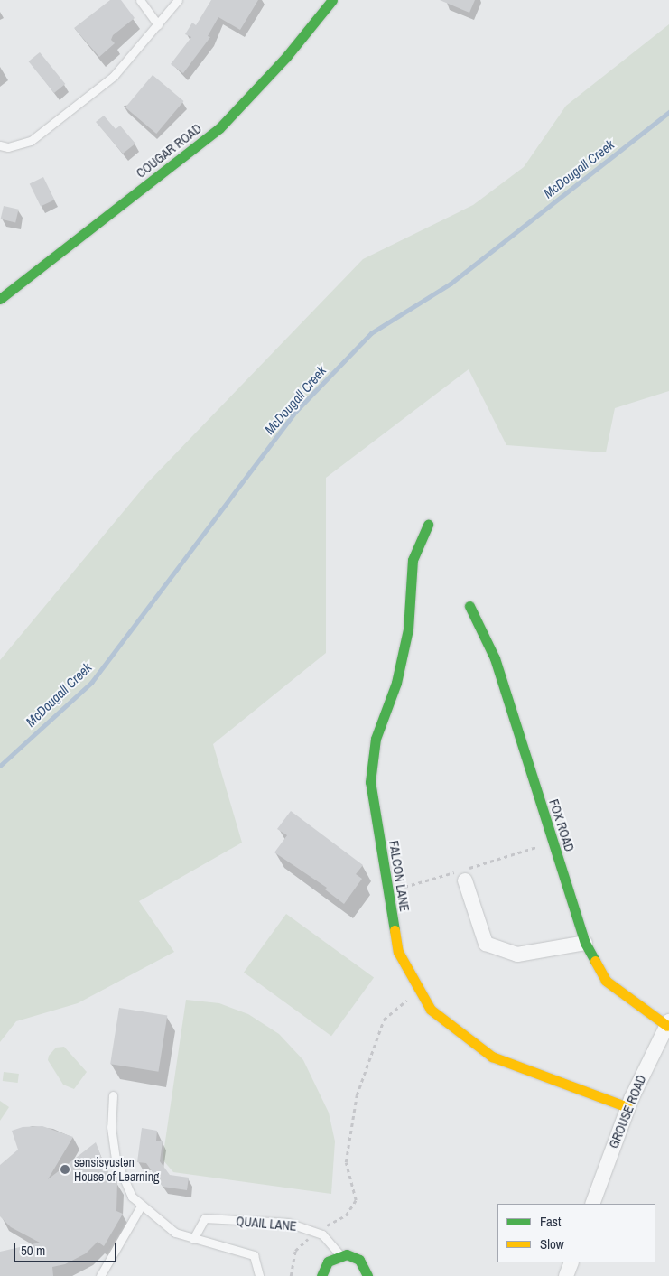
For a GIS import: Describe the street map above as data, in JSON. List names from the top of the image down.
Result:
{
  "streets": {
    "street": [
      "COUGAR ROAD",
      "FOX ROAD",
      "FALCON LANE",
      "GROUSE ROAD"
    ],
    "lane": ["QUAIL LANE"]
  },
  "crossings": [
    ["FOX ROAD", "GROUSE ROAD"],
    ["FALCON LANE", "GROUSE ROAD"]
  ],
  "water": ["McDougall Creek"],
  "places": ["sənsisyustən House of Learning"],
  "legend": ["Fast", "Slow"],
  "scale_bar": "50 m"
}
